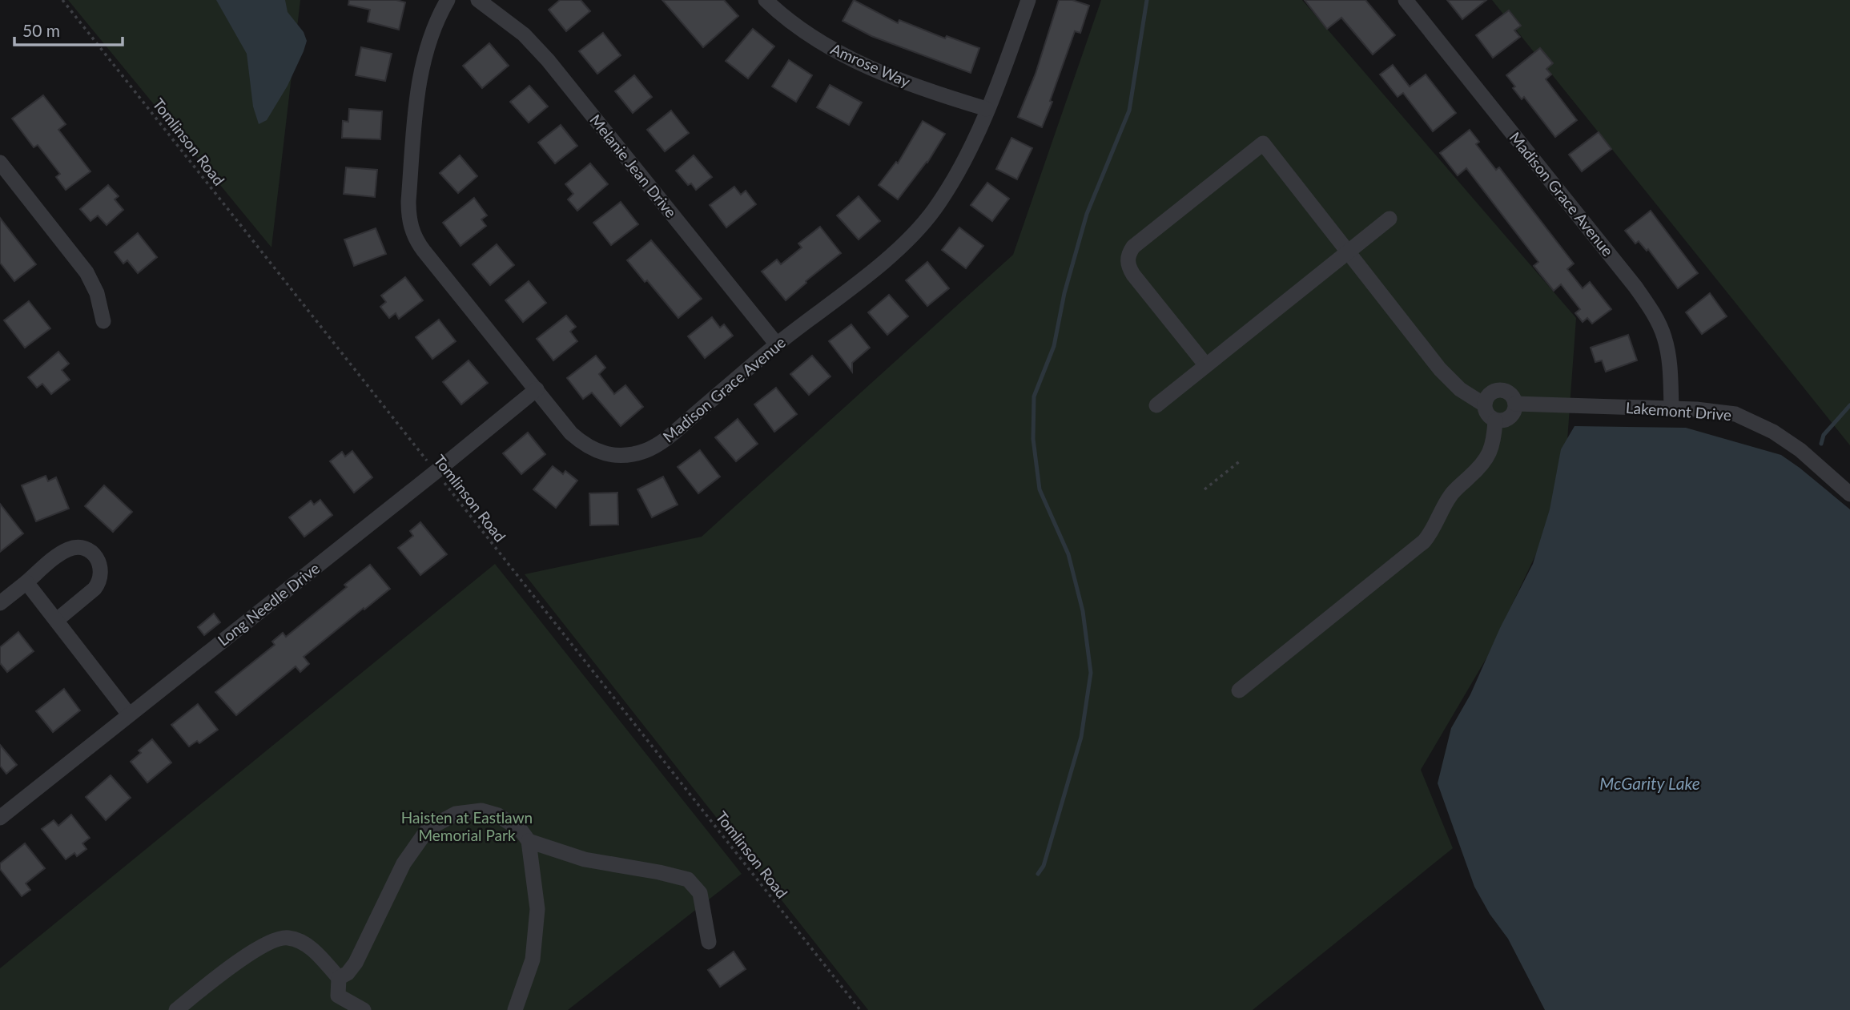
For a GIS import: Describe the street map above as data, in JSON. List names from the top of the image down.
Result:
{
  "streets": {
    "street": [
      "Amrose Way",
      "Melanie Jean Drive",
      "Madison Grace Avenue",
      "Lakemont Drive",
      "Long Needle Drive"
    ],
    "path": ["Tomlinson Road"]
  },
  "crossings": [
    ["Amrose Way", "Madison Grace Avenue"],
    ["Tomlinson Road", "Long Needle Drive"],
    ["Melanie Jean Drive", "Madison Grace Avenue"],
    ["Madison Grace Avenue", "Lakemont Drive"],
    ["Madison Grace Avenue", "Long Needle Drive"]
  ],
  "water": ["McGarity Lake"],
  "parks": ["Haisten at Eastlawn Memorial Park"],
  "scale_bar": "50 m"
}
